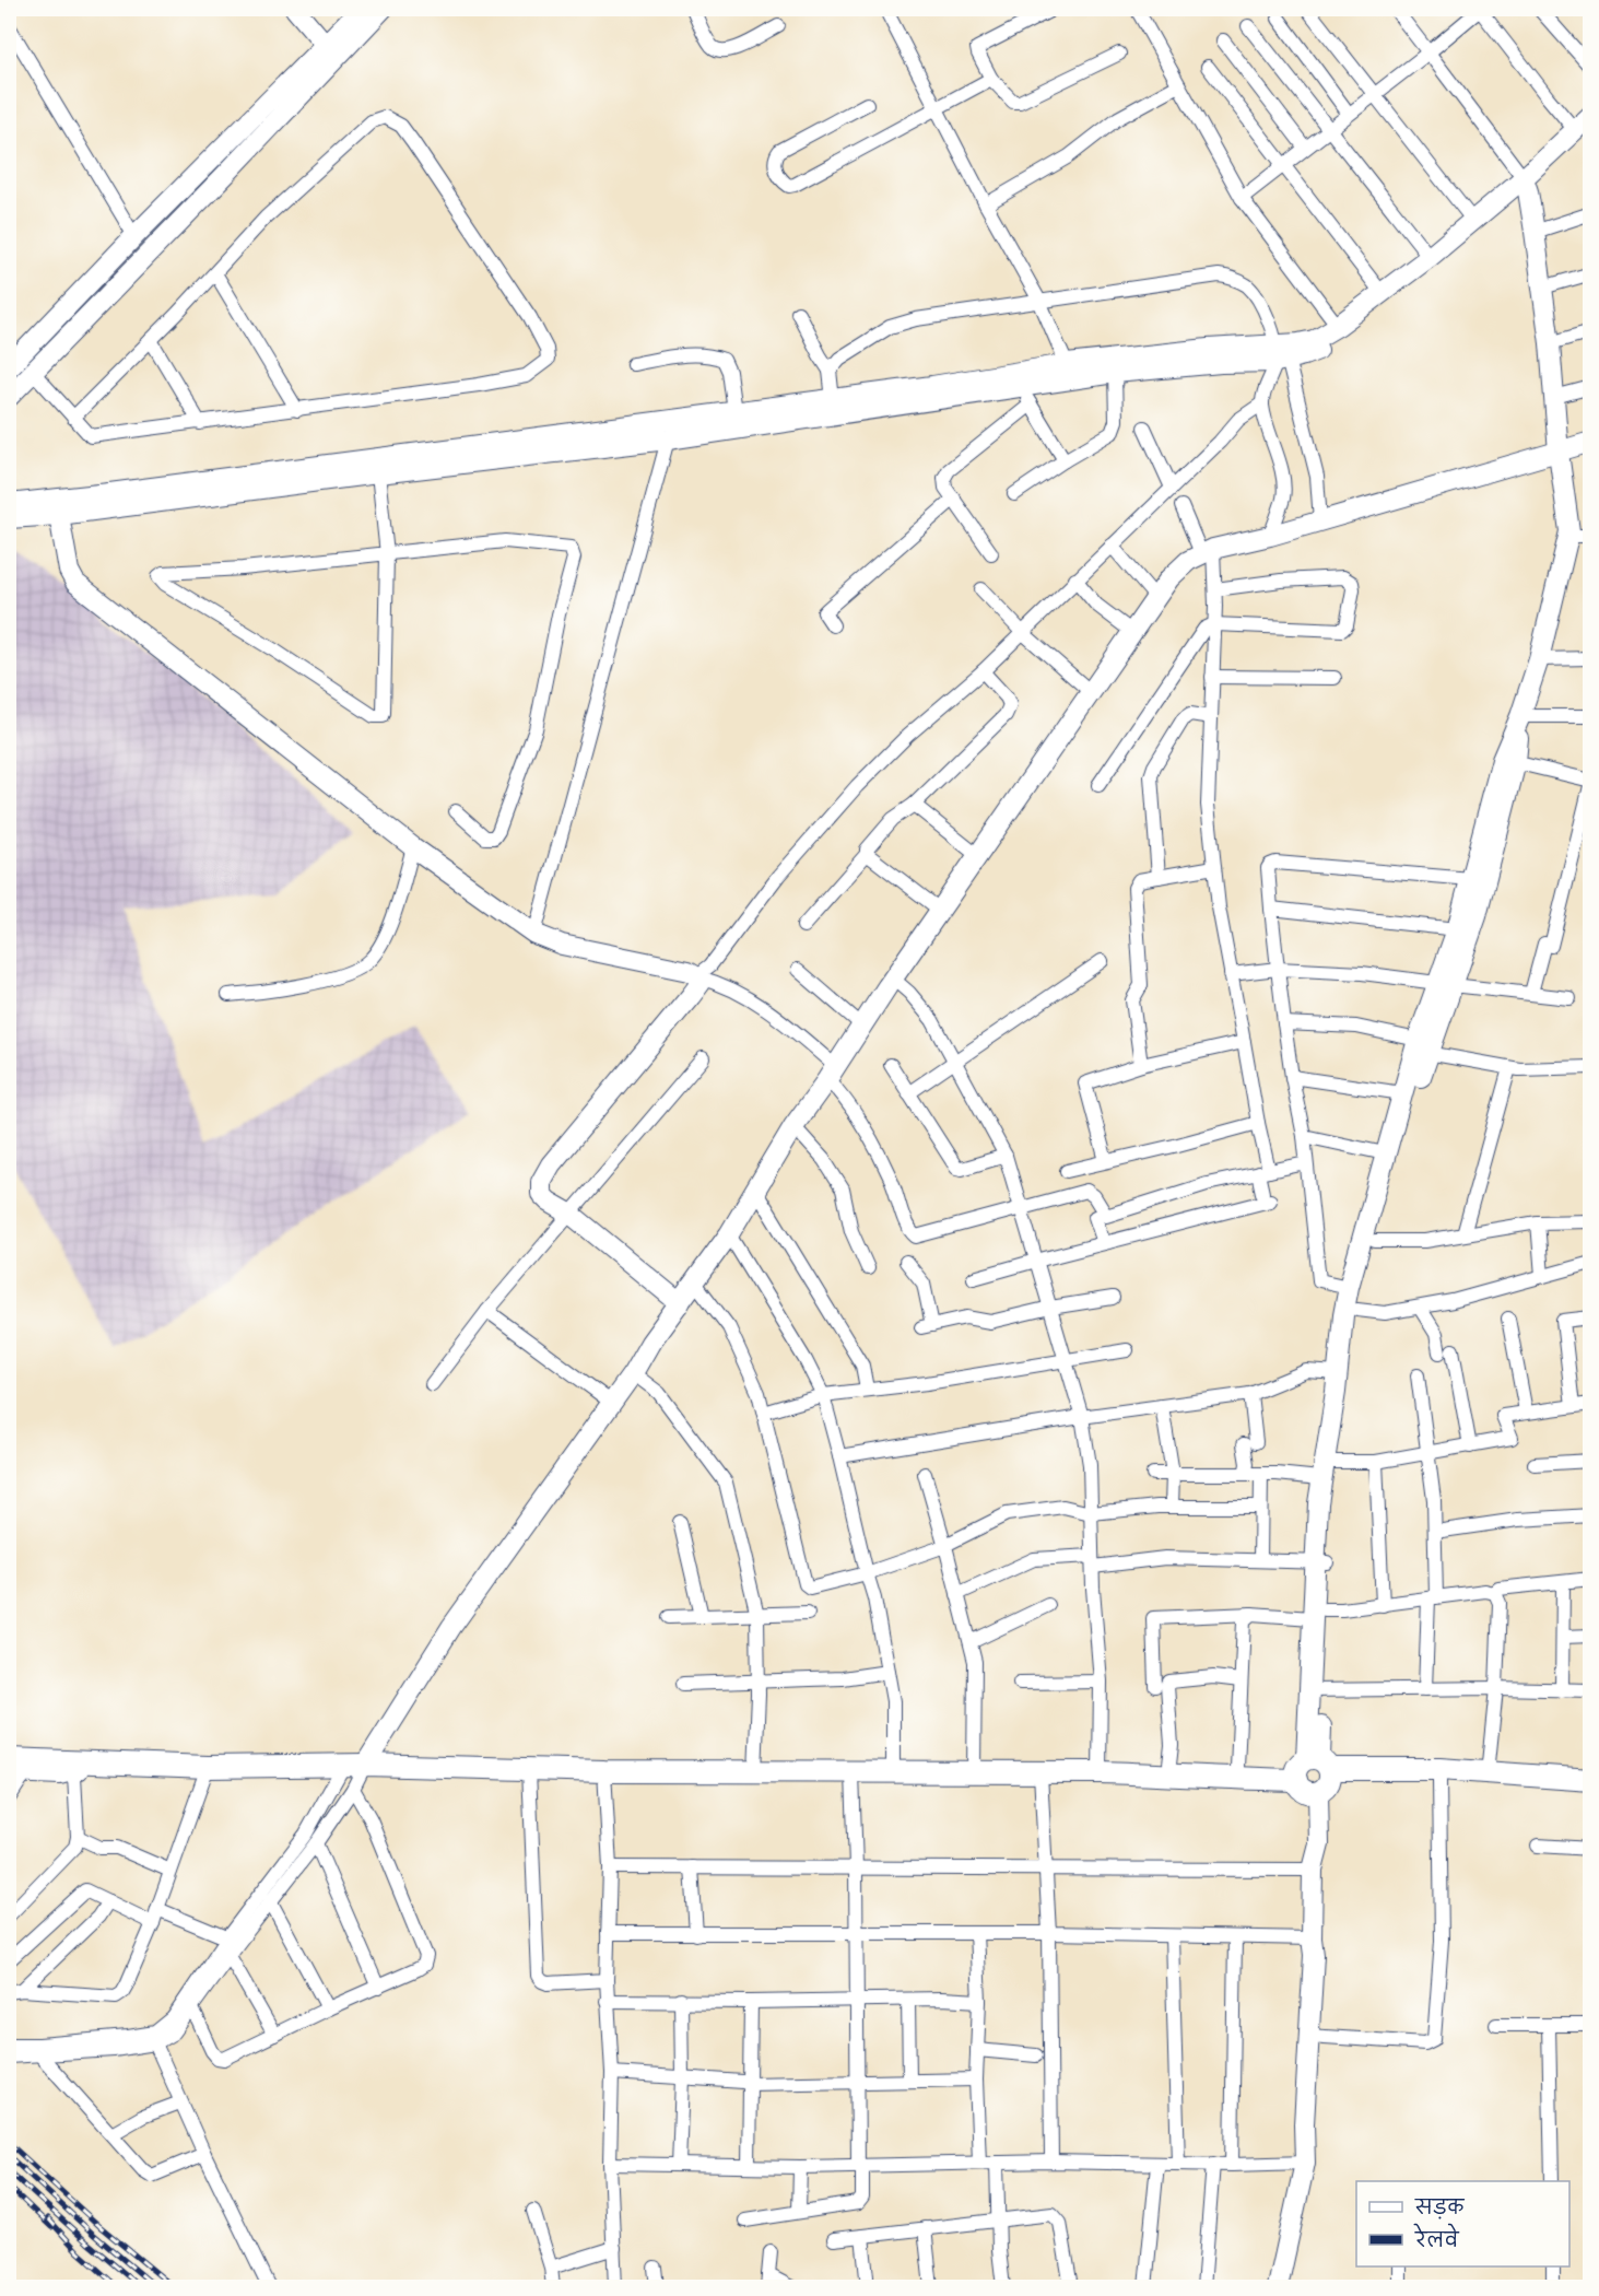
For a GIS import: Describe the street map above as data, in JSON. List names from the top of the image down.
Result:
{
  "legend": ["सड़क", "रेलवे"]
}
